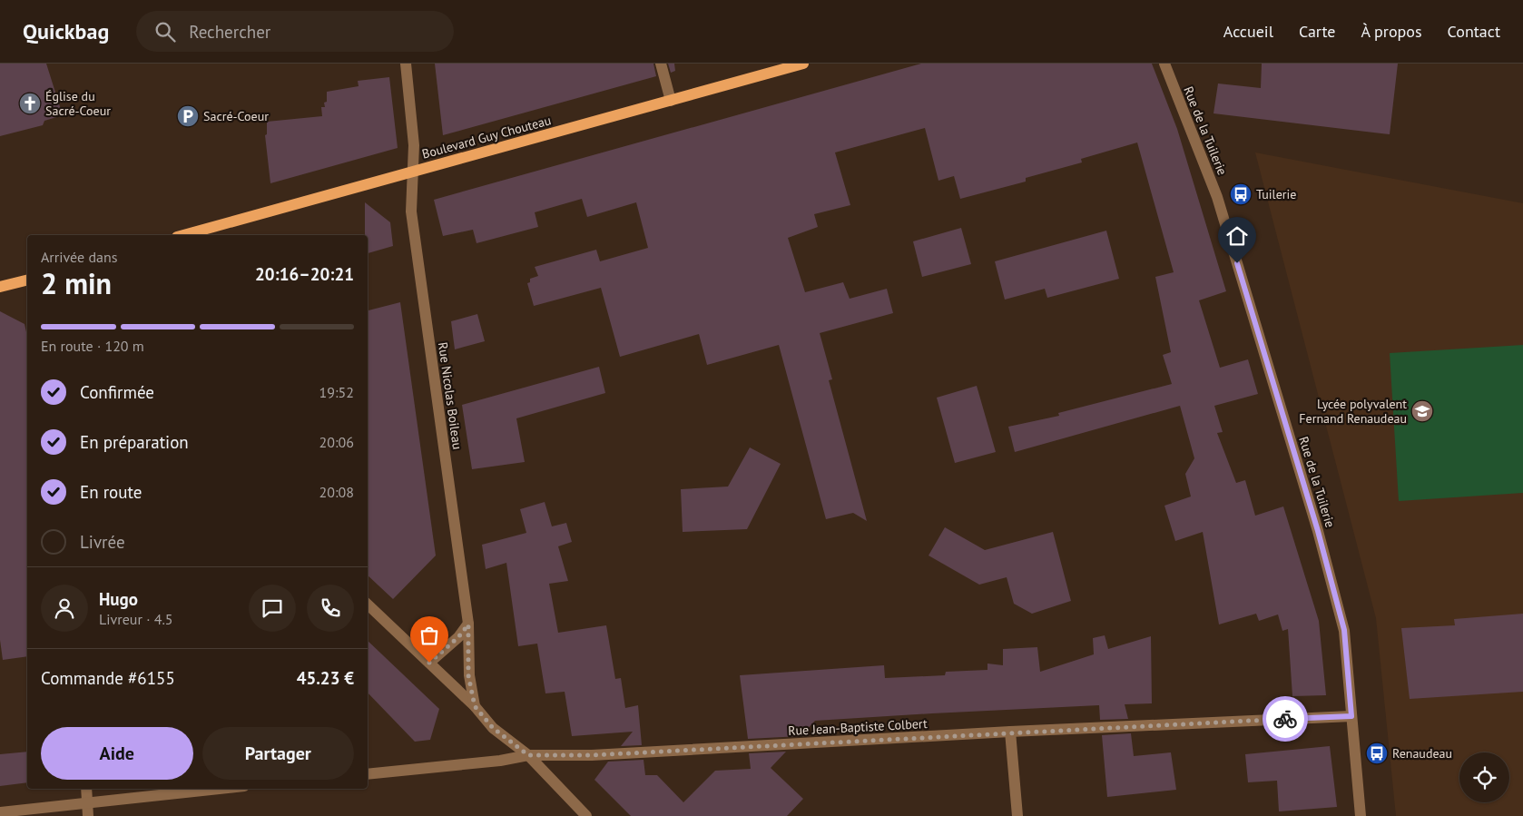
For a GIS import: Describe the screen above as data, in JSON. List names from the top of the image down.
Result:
{
  "streets": {
    "main road": ["Boulevard Guy Chouteau"],
    "street": ["Rue de la Tuilerie", "Rue Nicolas Boileau", "Rue Jean-Baptiste Colbert"]
  },
  "crossings": [
    ["Rue de la Tuilerie", "Rue Jean-Baptiste Colbert"],
    ["Boulevard Guy Chouteau", "Rue Nicolas Boileau"]
  ],
  "places": {
    "church": ["Église du Sacré-Coeur"],
    "parking": ["Sacré-Coeur"],
    "bus stop": ["Tuilerie", "Renaudeau"],
    "school or university": ["Lycée polyvalent Fernand Renaudeau"]
  },
  "page": {
    "header": "Quickbag",
    "search": "Rechercher",
    "nav": [
      "Accueil",
      "Carte",
      "À propos",
      "Contact"
    ],
    "heading": ["2 min", "Arrivée dans", "20:16–20:21"],
    "panel": [
      "Hugo",
      "Livreur · 4.5",
      "Commande #6155",
      "45.23 €"
    ],
    "bar": "En route · 120 m",
    "list": [
      ["Confirmée", "19:52"],
      ["En préparation", "20:06"],
      ["En route", "20:08"],
      "Livrée"
    ],
    "buttons": ["Aide", "Partager"]
  }
}
